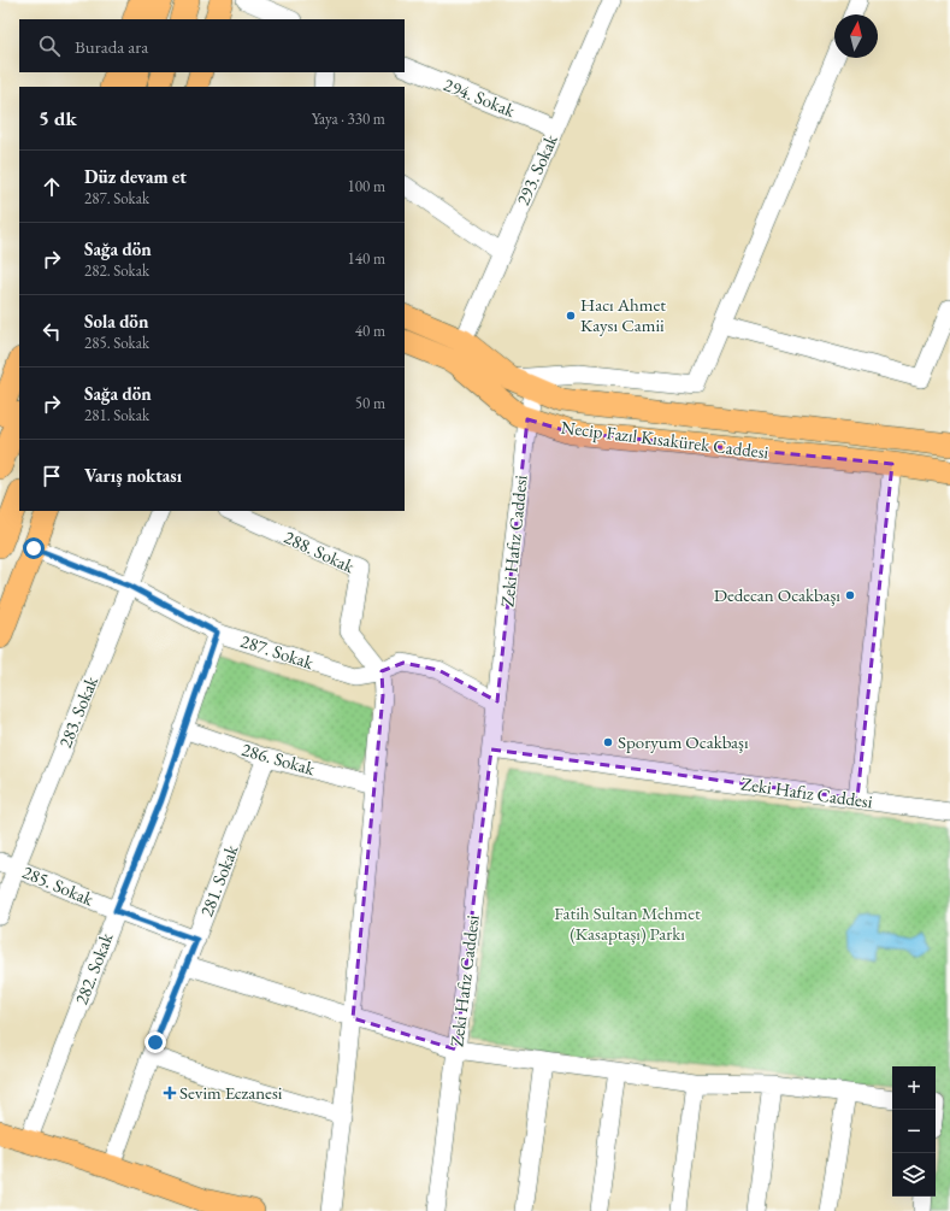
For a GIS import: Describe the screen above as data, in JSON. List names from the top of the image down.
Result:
{
  "streets": {
    "main road": ["Necip Fazıl Kısakürek Caddesi"],
    "street": [
      "294. Sokak",
      "293. Sokak",
      "Zeki Hafız Caddesi",
      "288. Sokak",
      "287. Sokak",
      "283. Sokak",
      "286. Sokak",
      "281. Sokak",
      "285. Sokak",
      "282. Sokak"
    ]
  },
  "crossings": [
    ["294. Sokak", "293. Sokak"],
    ["293. Sokak", "Necip Fazıl Kısakürek Caddesi"],
    ["Necip Fazıl Kısakürek Caddesi", "Zeki Hafız Caddesi"],
    ["Zeki Hafız Caddesi", "287. Sokak"],
    ["288. Sokak", "287. Sokak"],
    ["287. Sokak", "283. Sokak"],
    ["287. Sokak", "282. Sokak"],
    ["283. Sokak", "285. Sokak"],
    ["286. Sokak", "281. Sokak"],
    ["286. Sokak", "282. Sokak"],
    ["281. Sokak", "285. Sokak"],
    ["285. Sokak", "282. Sokak"]
  ],
  "parks": ["Fatih Sultan Mehmet (Kasaptaşı) Parkı"],
  "places": {
    "other": ["Hacı Ahmet Kaysı Camii", "Dedecan Ocakbaşı", "Sporyum Ocakbaşı"],
    "health": ["Sevim Eczanesi"]
  },
  "north": "top",
  "page": {
    "search": "Burada ara",
    "heading": ["5 dk", "Yaya · 330 m"],
    "list": [
      ["Düz devam et", "287. Sokak", "100 m"],
      ["Sağa dön", "282. Sokak", "140 m"],
      ["Sola dön", "285. Sokak", "40 m"],
      ["Sağa dön", "281. Sokak", "50 m"],
      "Varış noktası"
    ],
    "map_buttons": ["+", "−"]
  }
}
